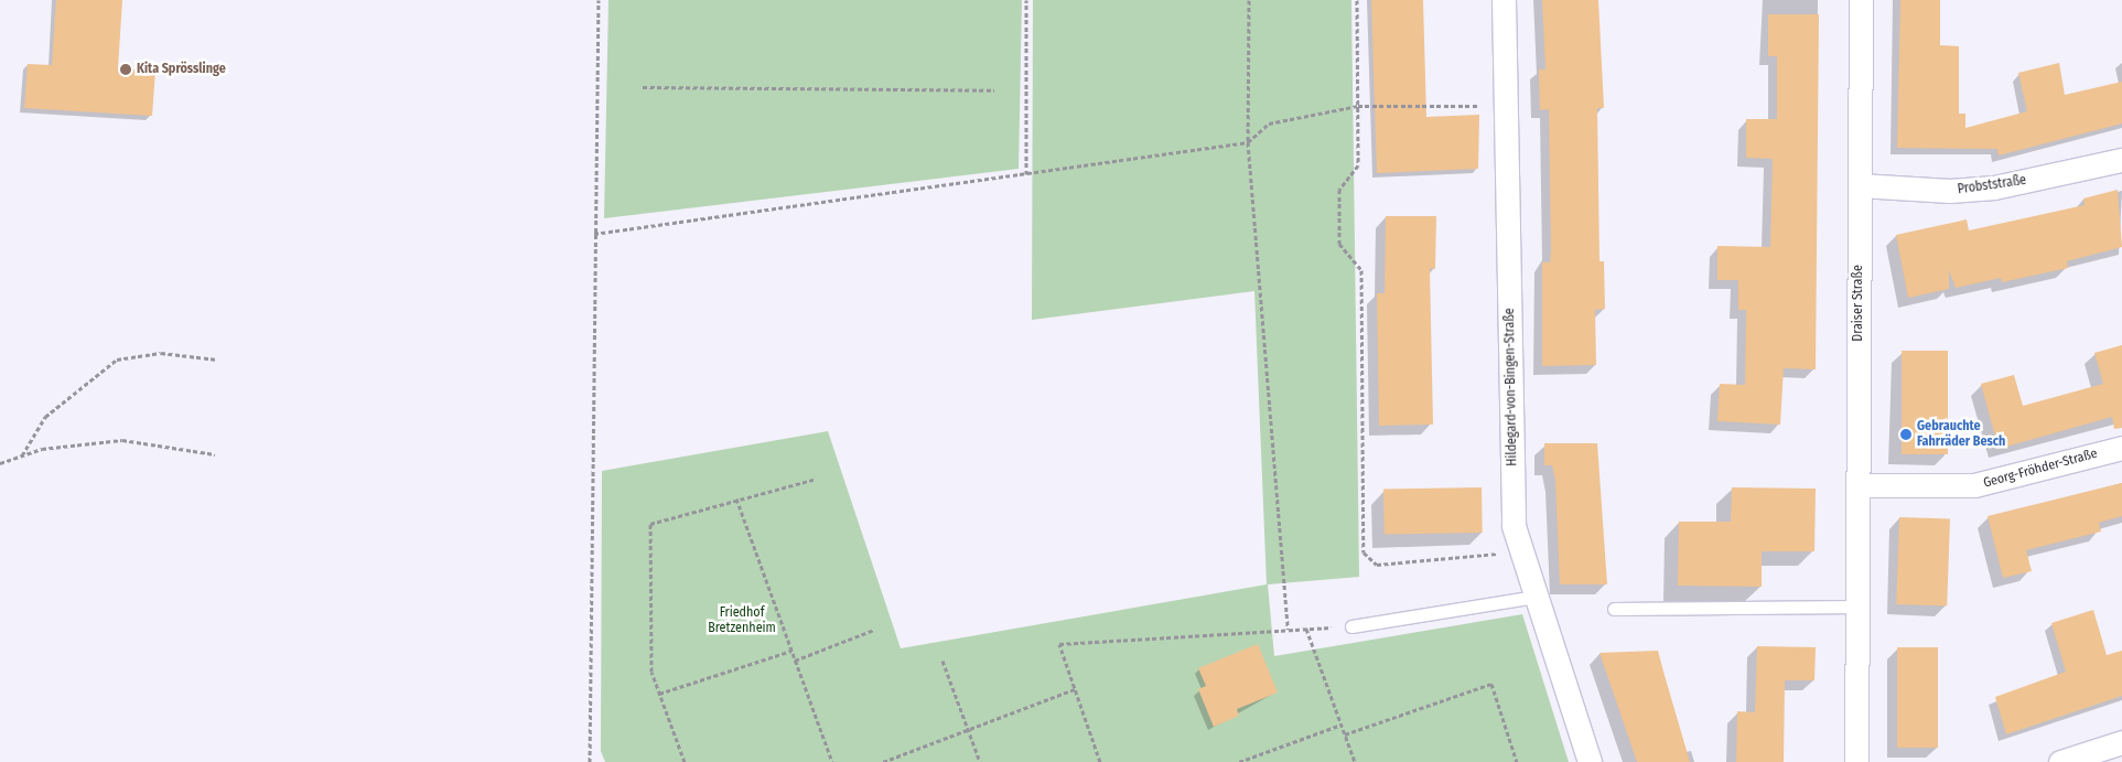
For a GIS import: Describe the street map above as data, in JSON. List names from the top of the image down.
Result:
{
  "streets": {
    "street": [
      "Probststraße",
      "Draiser Straße",
      "Hildegard-von-Bingen-Straße",
      "Georg-Fröhder-Straße"
    ]
  },
  "crossings": [
    ["Probststraße", "Draiser Straße"],
    ["Draiser Straße", "Georg-Fröhder-Straße"]
  ],
  "parks": ["Friedhof Bretzenheim"],
  "places": ["Kita Sprösslinge", "Gebrauchte Fahrräder Besch"]
}
